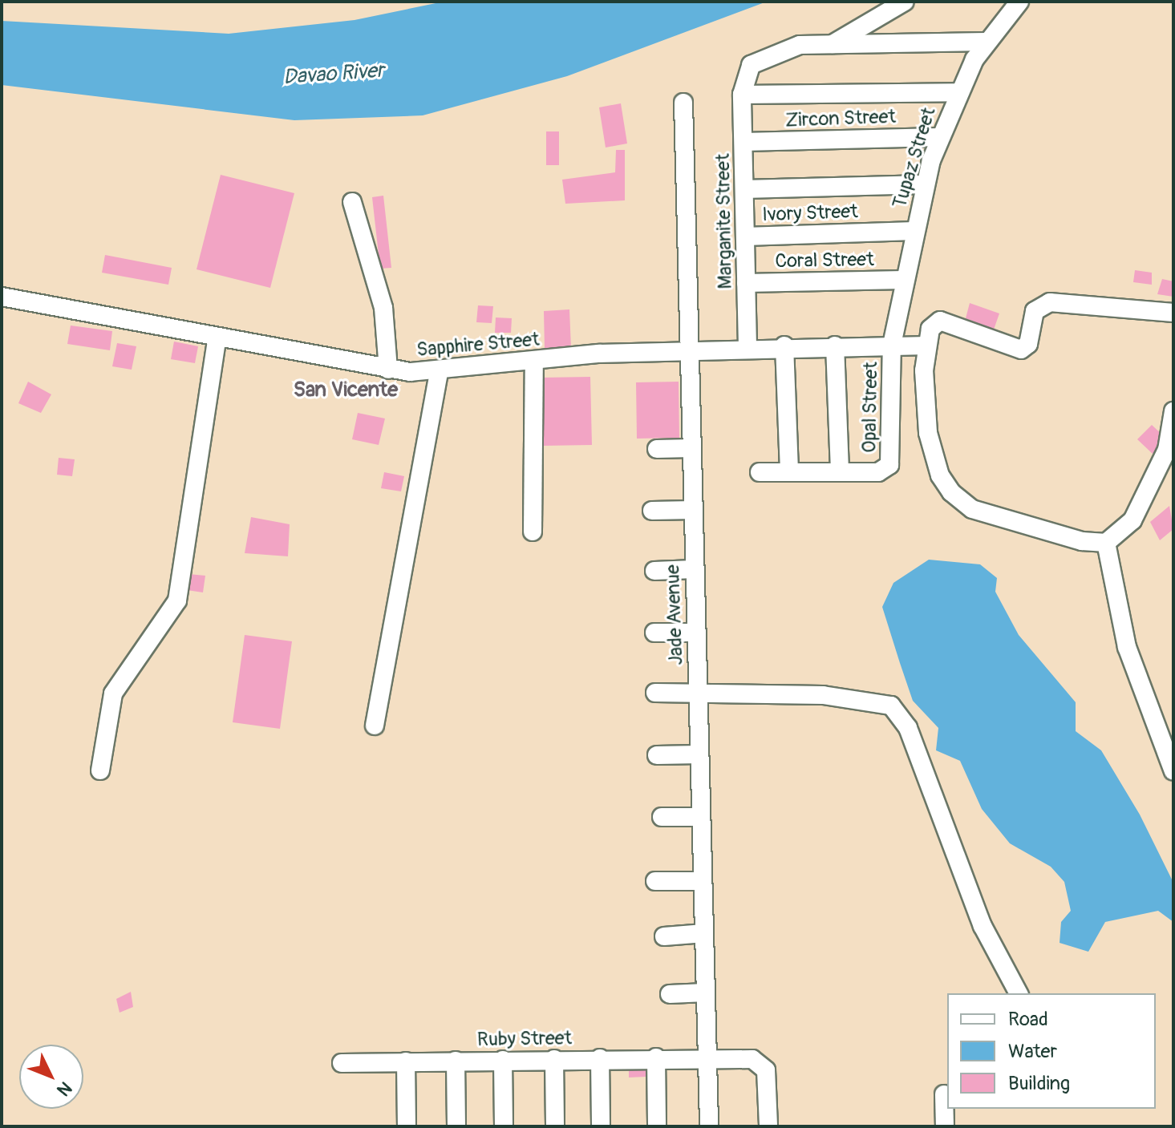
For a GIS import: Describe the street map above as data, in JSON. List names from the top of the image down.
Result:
{
  "streets": {
    "street": [
      "Zircon Street",
      "Tupaz Street",
      "Ivory Street",
      "Marganite Street",
      "Coral Street",
      "Sapphire Street",
      "Opal Street",
      "Jade Avenue",
      "Ruby Street"
    ]
  },
  "crossings": [
    ["Zircon Street", "Tupaz Street"],
    ["Zircon Street", "Marganite Street"],
    ["Tupaz Street", "Ivory Street"],
    ["Tupaz Street", "Coral Street"],
    ["Tupaz Street", "Sapphire Street"],
    ["Tupaz Street", "Opal Street"],
    ["Ivory Street", "Marganite Street"],
    ["Marganite Street", "Coral Street"],
    ["Marganite Street", "Sapphire Street"],
    ["Sapphire Street", "Opal Street"],
    ["Sapphire Street", "Jade Avenue"],
    ["Jade Avenue", "Ruby Street"]
  ],
  "districts": ["San Vicente"],
  "water": ["Davao River"],
  "legend": ["Road", "Water", "Building"],
  "north": "bottom right"
}
